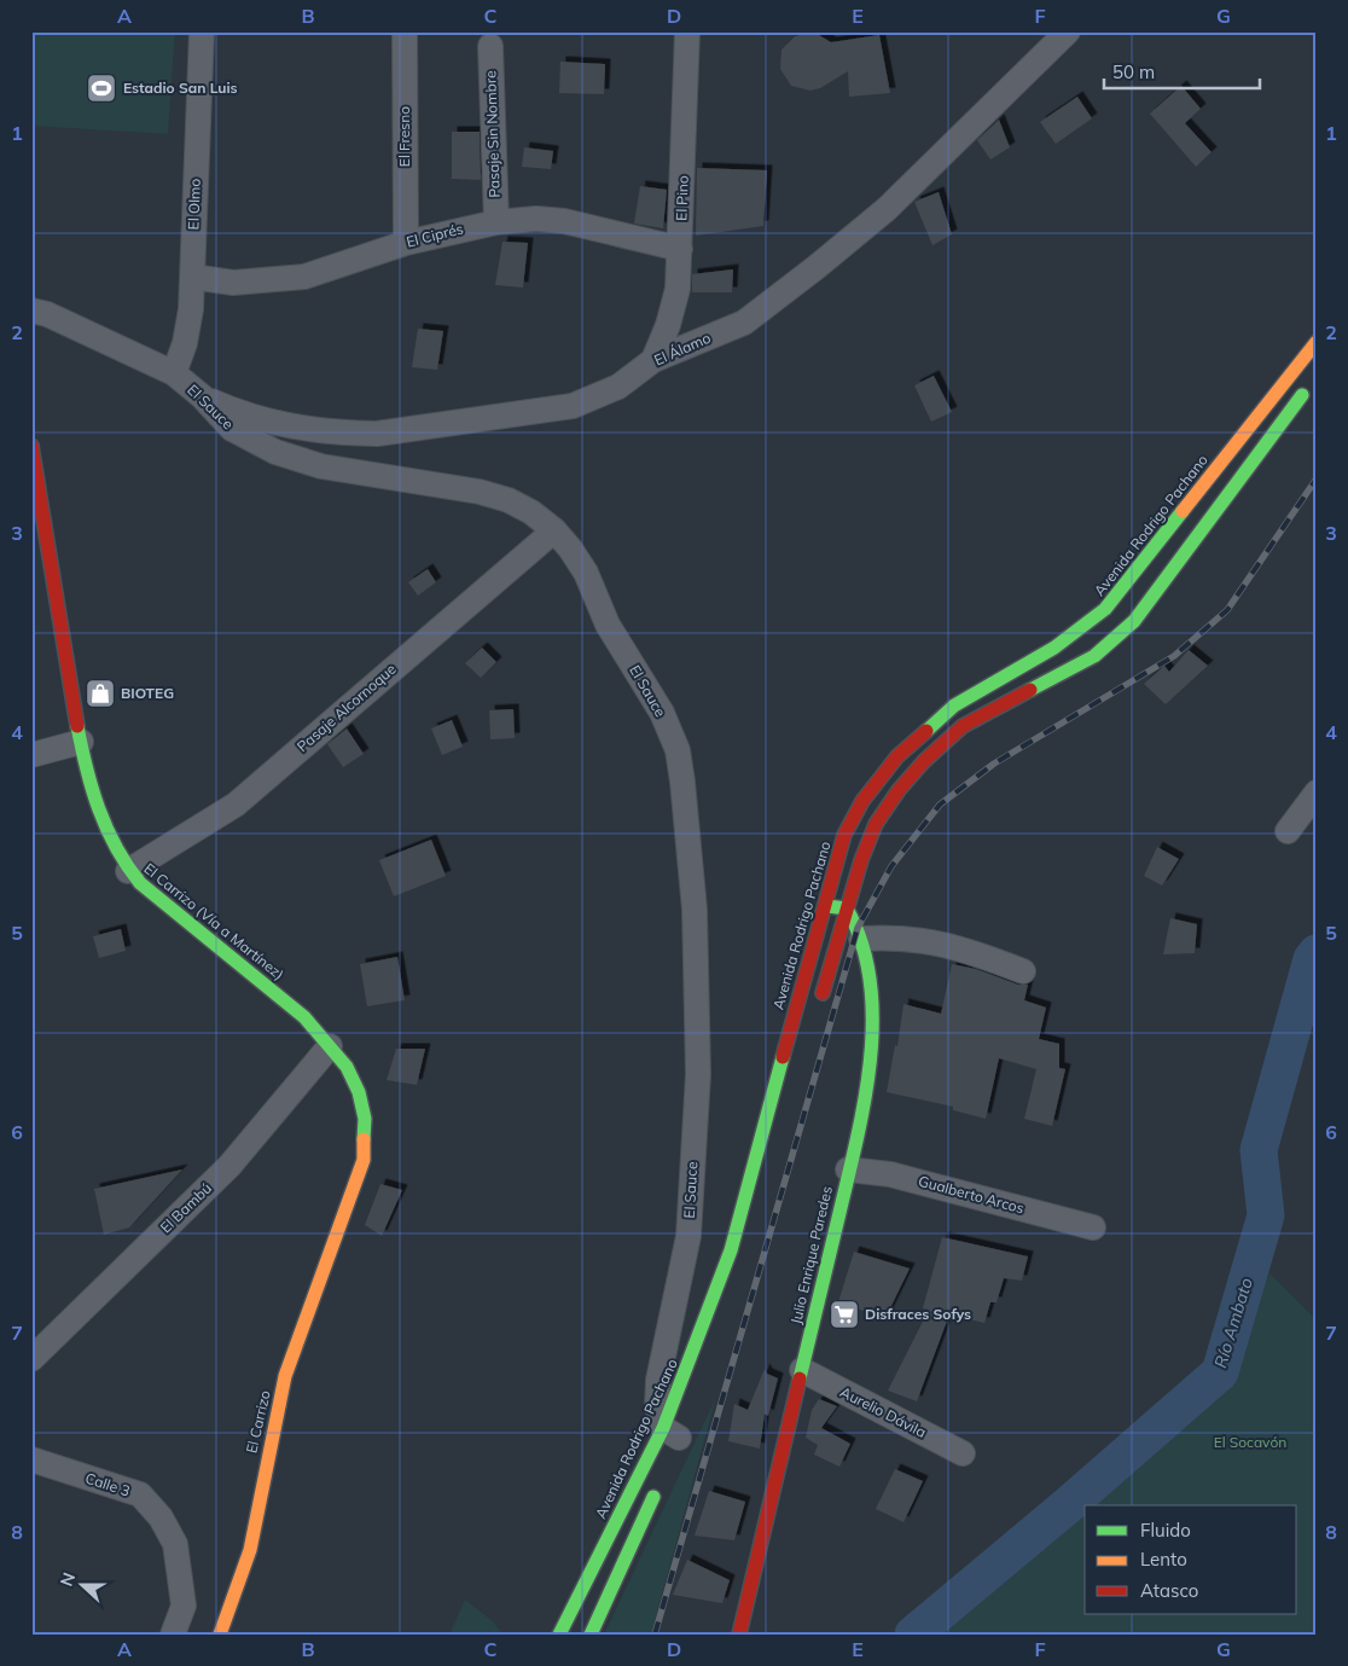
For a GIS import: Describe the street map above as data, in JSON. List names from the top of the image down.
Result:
{
  "streets": {
    "main road": [
      "Avenida Rodrigo Pachano",
      "El Carrizo (Vía a Martínez)",
      "Julio Enrique Paredes",
      "El Carrizo"
    ],
    "street": [
      "Pasaje Sin Nombre",
      "El Fresno",
      "El Pino",
      "El Olmo",
      "El Ciprés",
      "El Álamo",
      "El Sauce",
      "Pasaje Alcornoque",
      "Gualberto Arcos",
      "El Bambú",
      "Aurelio Dávila",
      "Calle 3"
    ]
  },
  "crossings": [
    ["Pasaje Sin Nombre", "El Ciprés"],
    ["El Fresno", "El Ciprés"],
    ["El Pino", "El Ciprés"],
    ["El Pino", "El Álamo"],
    ["El Olmo", "El Ciprés"],
    ["El Olmo", "El Sauce"],
    ["El Álamo", "El Sauce"],
    ["El Sauce", "Avenida Rodrigo Pachano"],
    ["El Sauce", "Pasaje Alcornoque"],
    ["Pasaje Alcornoque", "El Carrizo (Vía a Martínez)"],
    ["El Carrizo (Vía a Martínez)", "El Bambú"],
    ["El Carrizo (Vía a Martínez)", "El Carrizo"],
    ["Gualberto Arcos", "Julio Enrique Paredes"],
    ["Julio Enrique Paredes", "Aurelio Dávila"]
  ],
  "water": ["Río Ambato"],
  "parks": ["El Socavón"],
  "places": {
    "sports": ["Estadio San Luis"],
    "shop": ["BIOTEG"],
    "supermarket": ["Disfraces Sofys"]
  },
  "legend": ["Fluido", "Lento", "Atasco"],
  "scale_bar": "50 m",
  "north": "left",
  "grid": {
    "columns": [
      "A",
      "B",
      "C",
      "D",
      "E",
      "F",
      "G"
    ],
    "rows": [
      "1",
      "2",
      "3",
      "4",
      "5",
      "6",
      "7",
      "8"
    ]
  }
}
